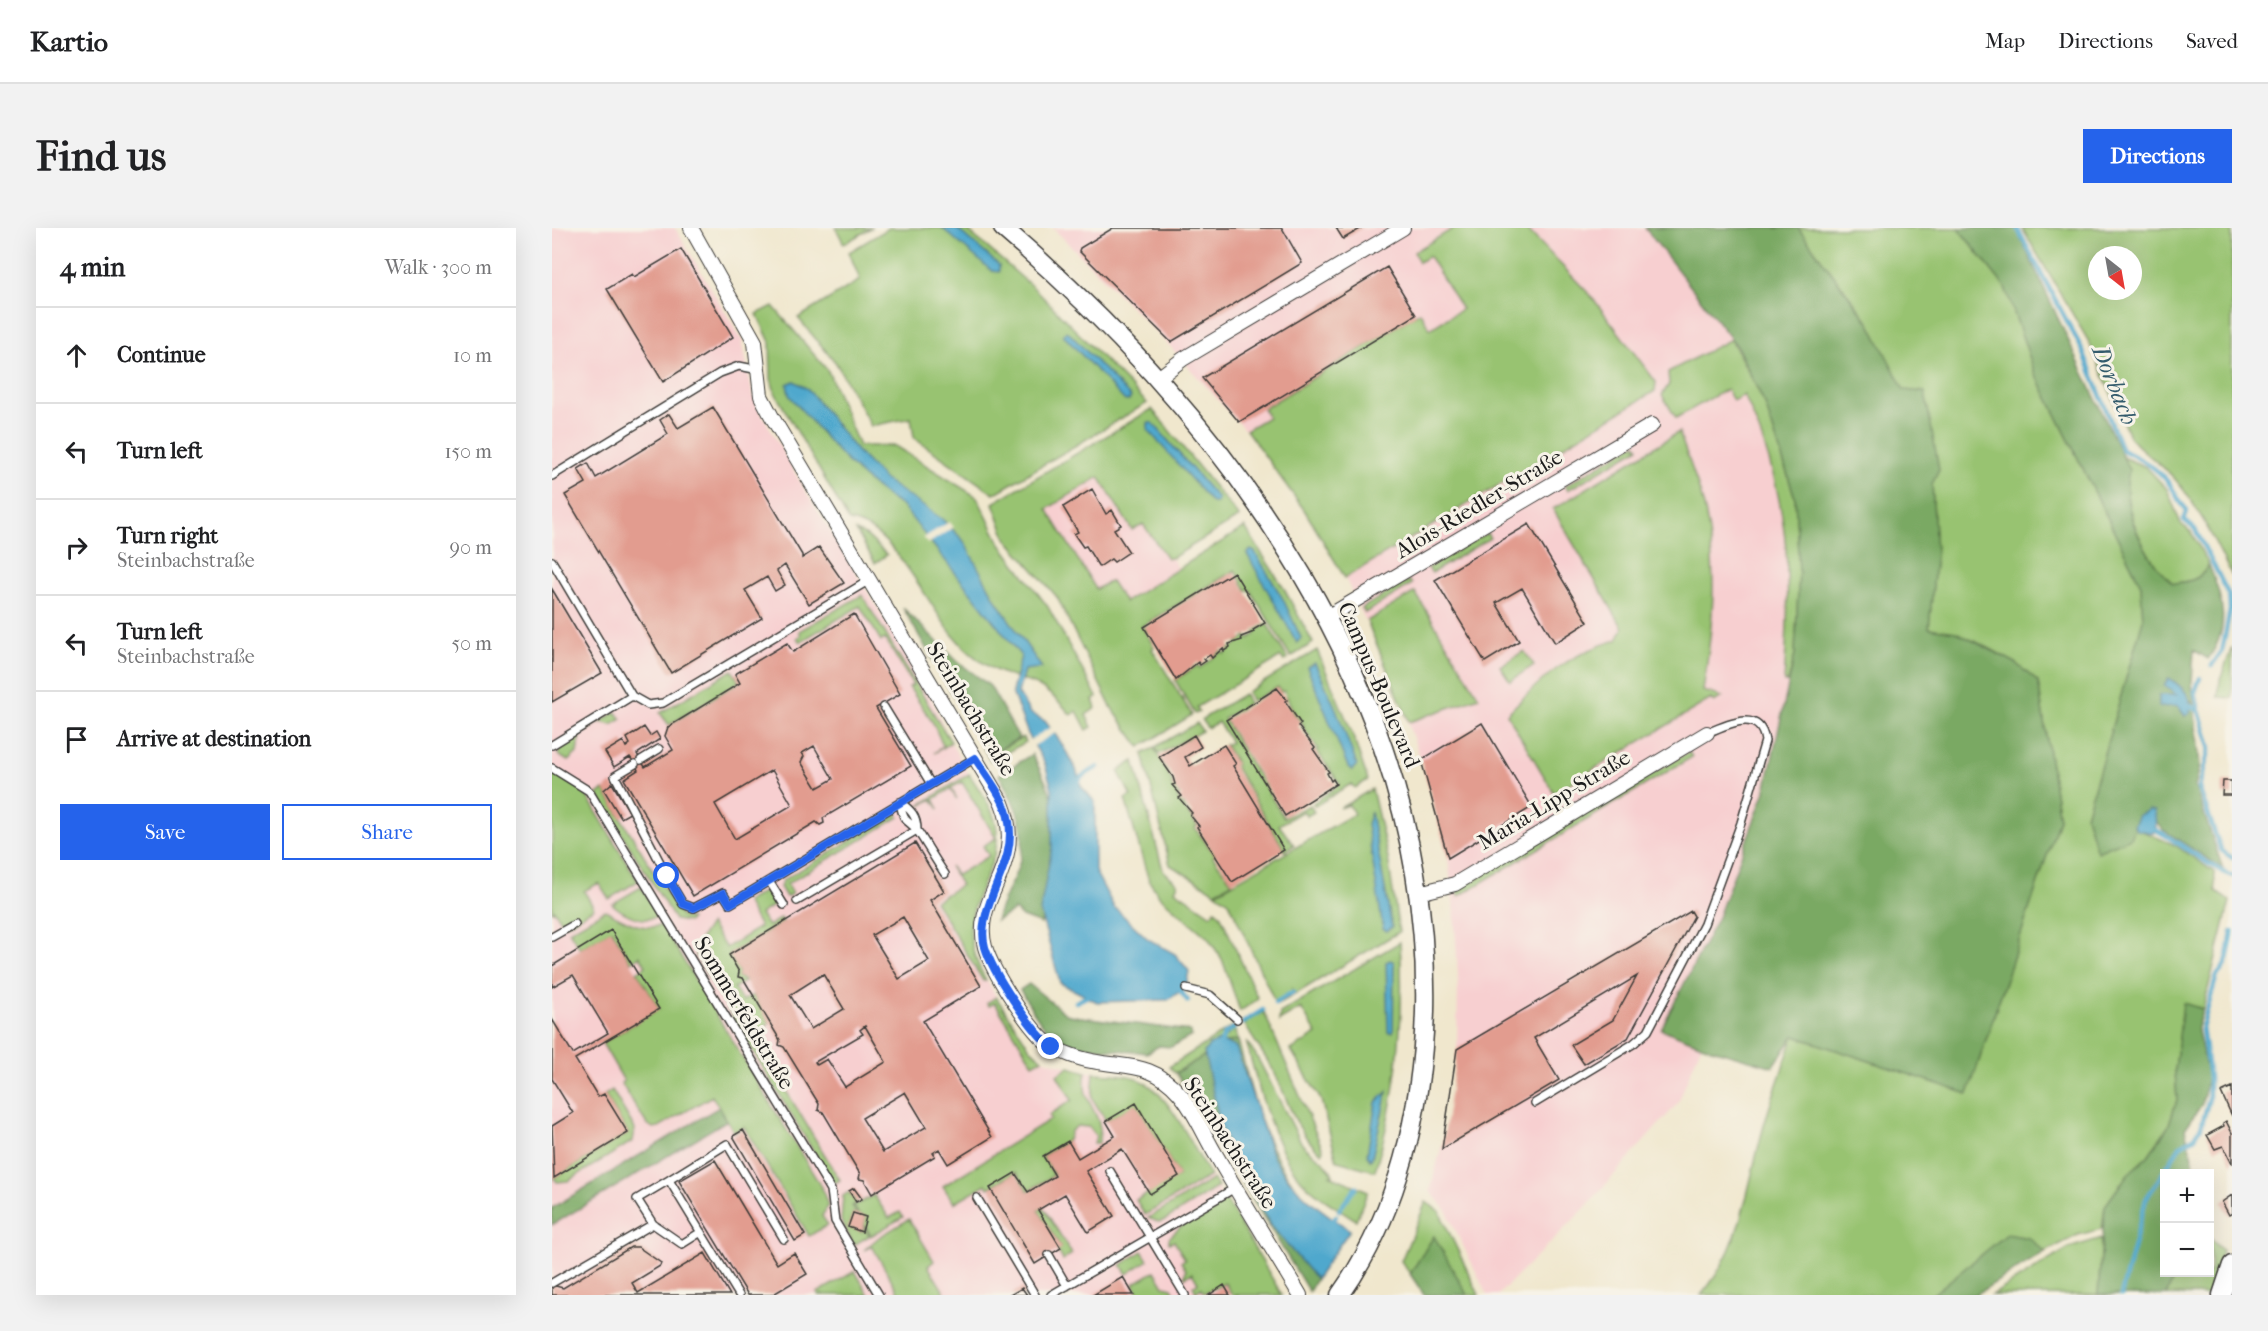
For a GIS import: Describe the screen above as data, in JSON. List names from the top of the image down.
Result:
{
  "streets": {
    "street": [
      "Alois-Riedler-Straße",
      "Campus-Boulevard",
      "Steinbachstraße",
      "Maria-Lipp-Straße"
    ],
    "lane": ["Sommerfeldstraße"]
  },
  "crossings": [
    ["Alois-Riedler-Straße", "Campus-Boulevard"],
    ["Campus-Boulevard", "Maria-Lipp-Straße"]
  ],
  "water": ["Dorbach"],
  "north": "bottom right",
  "page": {
    "header": "Kartio",
    "nav": ["Map", "Directions", "Saved"],
    "buttons": [
      "Directions",
      ["Save", "Share"]
    ],
    "title": "Find us",
    "heading": ["4 min", "Walk · 300 m"],
    "list": [
      ["Continue", "10 m"],
      ["Turn left", "150 m"],
      ["Turn right", "Steinbachstraße", "90 m"],
      ["Turn left", "Steinbachstraße", "50 m"],
      "Arrive at destination"
    ],
    "map_buttons": ["+", "−"]
  }
}
